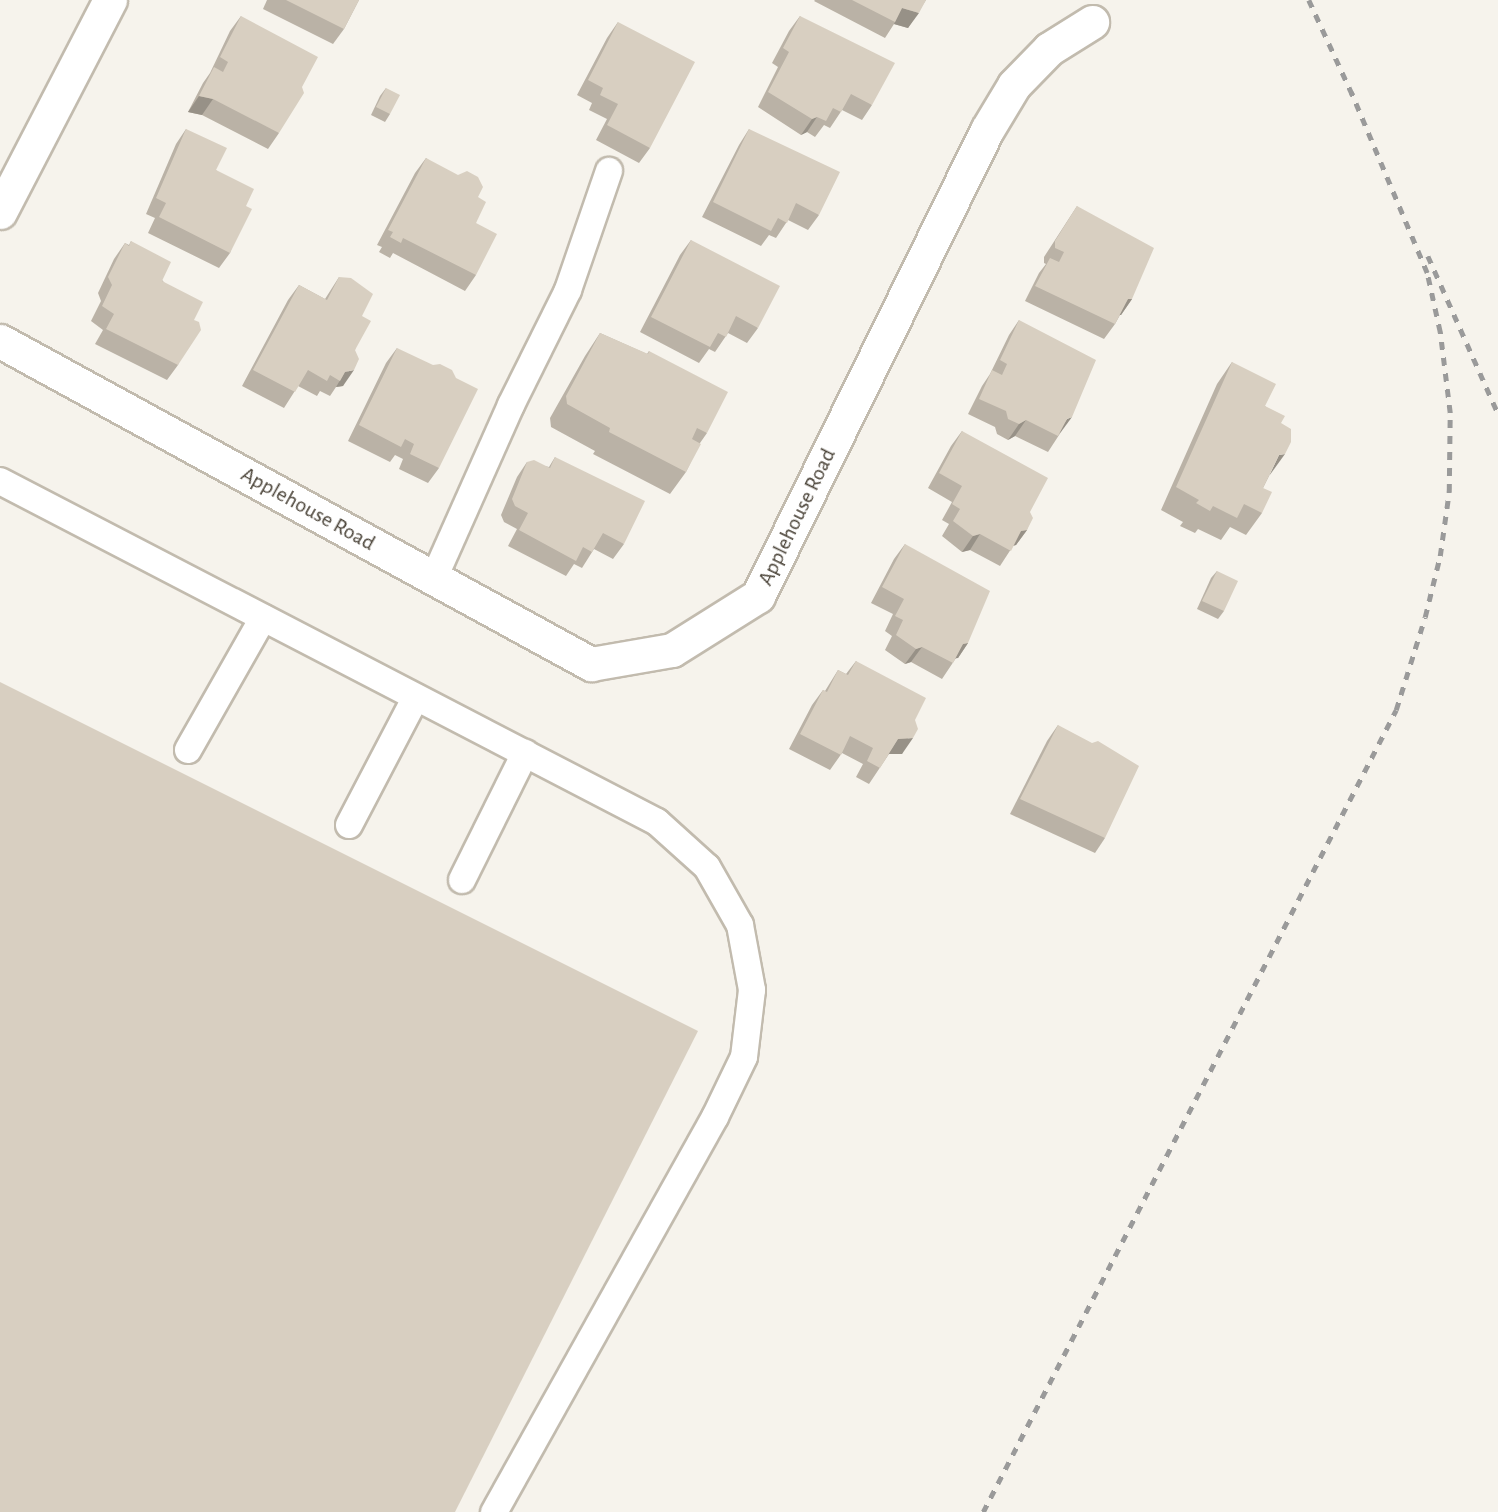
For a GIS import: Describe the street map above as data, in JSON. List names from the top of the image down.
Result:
{
  "streets": {
    "street": ["Applehouse Road"]
  }
}
